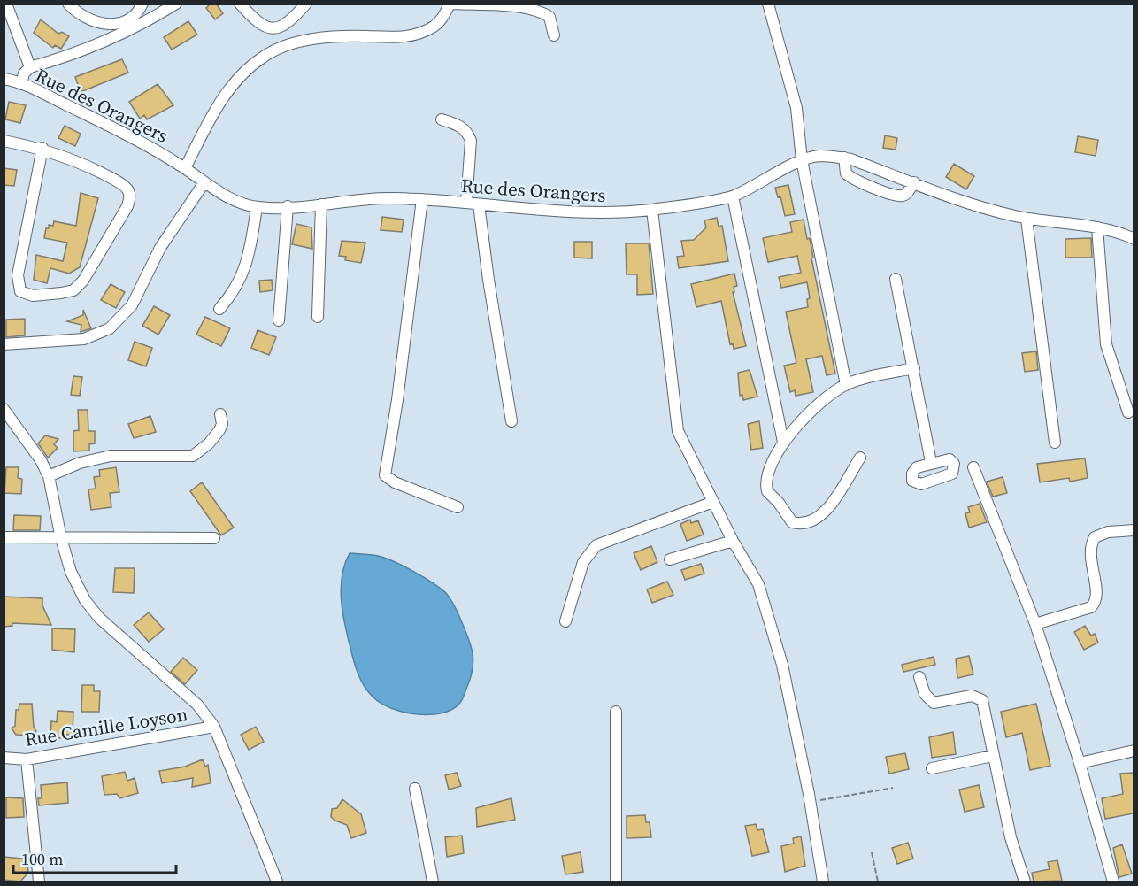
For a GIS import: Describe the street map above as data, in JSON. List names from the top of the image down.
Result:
{
  "streets": {
    "street": ["Rue des Orangers", "Rue Camille Loyson"]
  },
  "scale_bar": "100 m"
}
